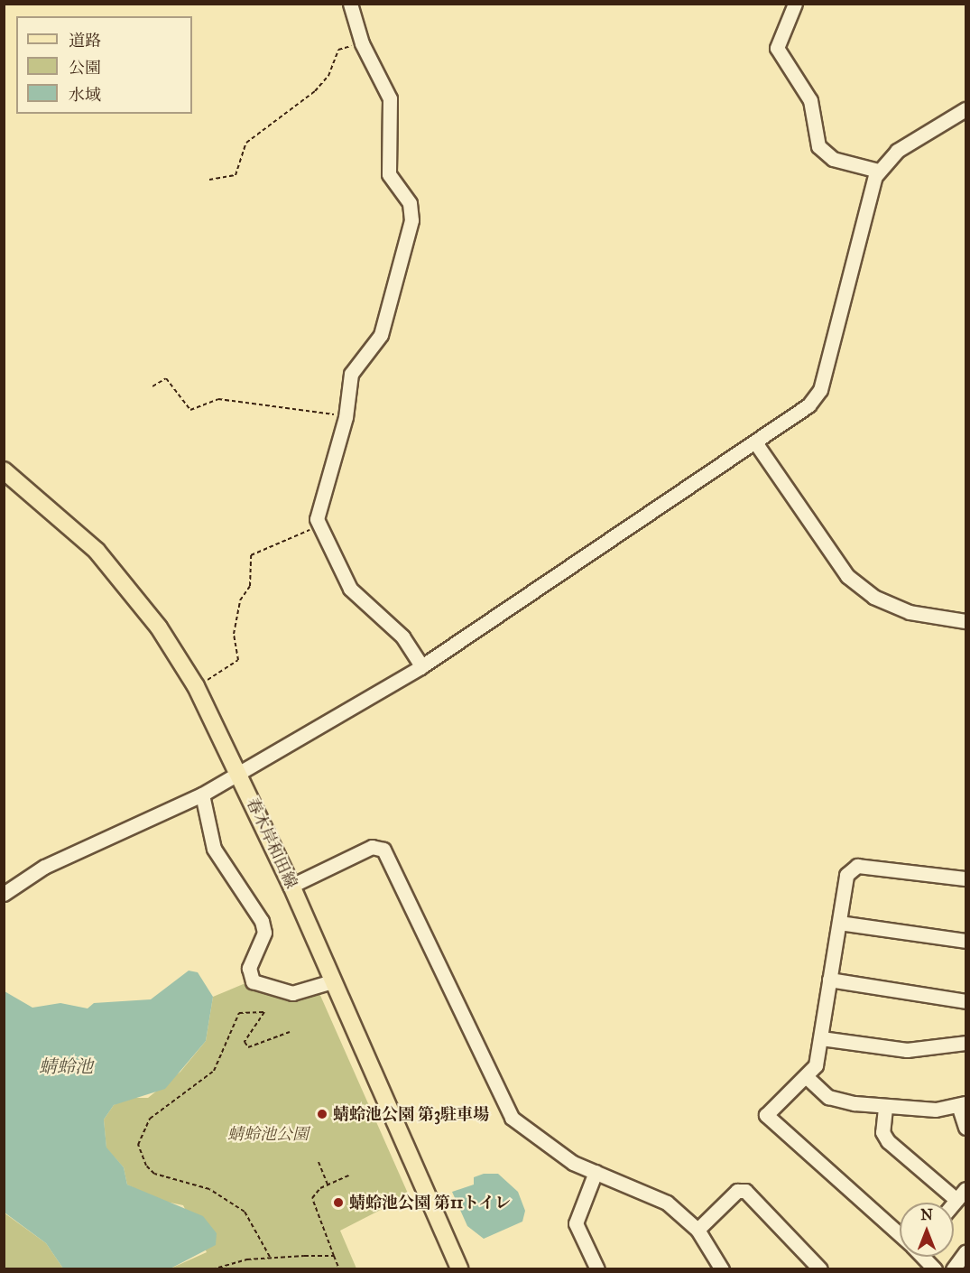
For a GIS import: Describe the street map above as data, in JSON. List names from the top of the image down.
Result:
{
  "streets": {
    "main road": ["春木岸和田線"]
  },
  "water": ["蜻蛉池"],
  "parks": ["蜻蛉池公園"],
  "places": ["蜻蛉池公園 第3駐車場", "蜻蛉池公園 第11トイレ"],
  "legend": ["道路", "公園", "水域"],
  "north": "top"
}
